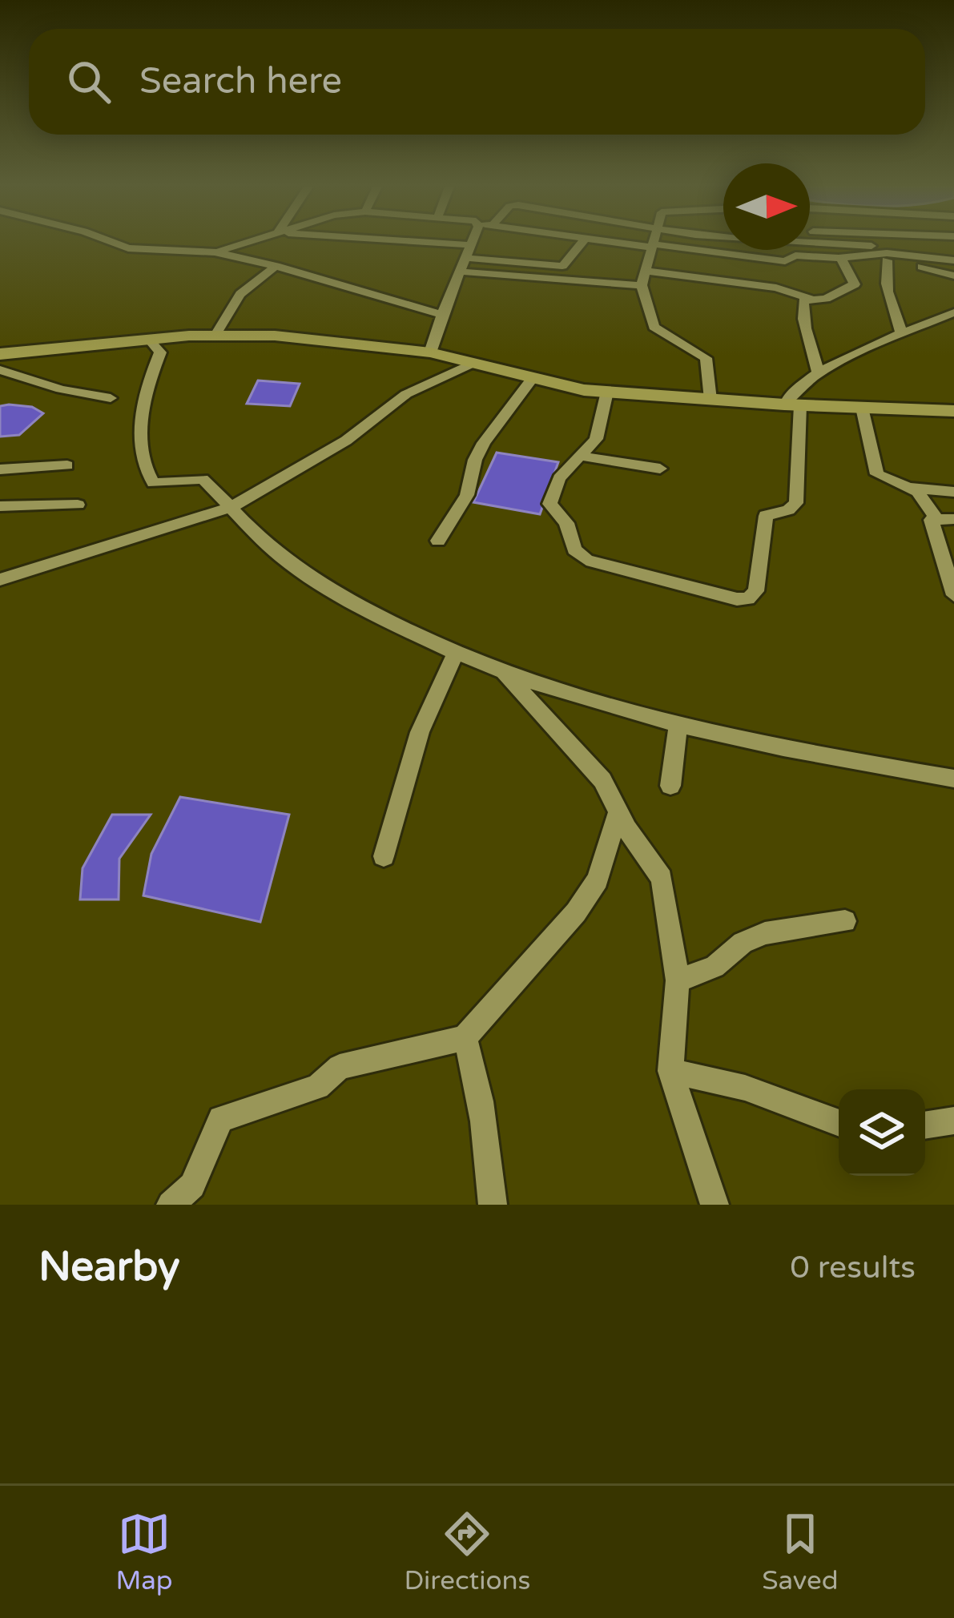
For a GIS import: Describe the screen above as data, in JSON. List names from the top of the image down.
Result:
{
  "north": "right",
  "page": {
    "search": "Search here",
    "heading": ["Nearby", "0 results"],
    "nav": ["Map", "Directions", "Saved"]
  }
}
